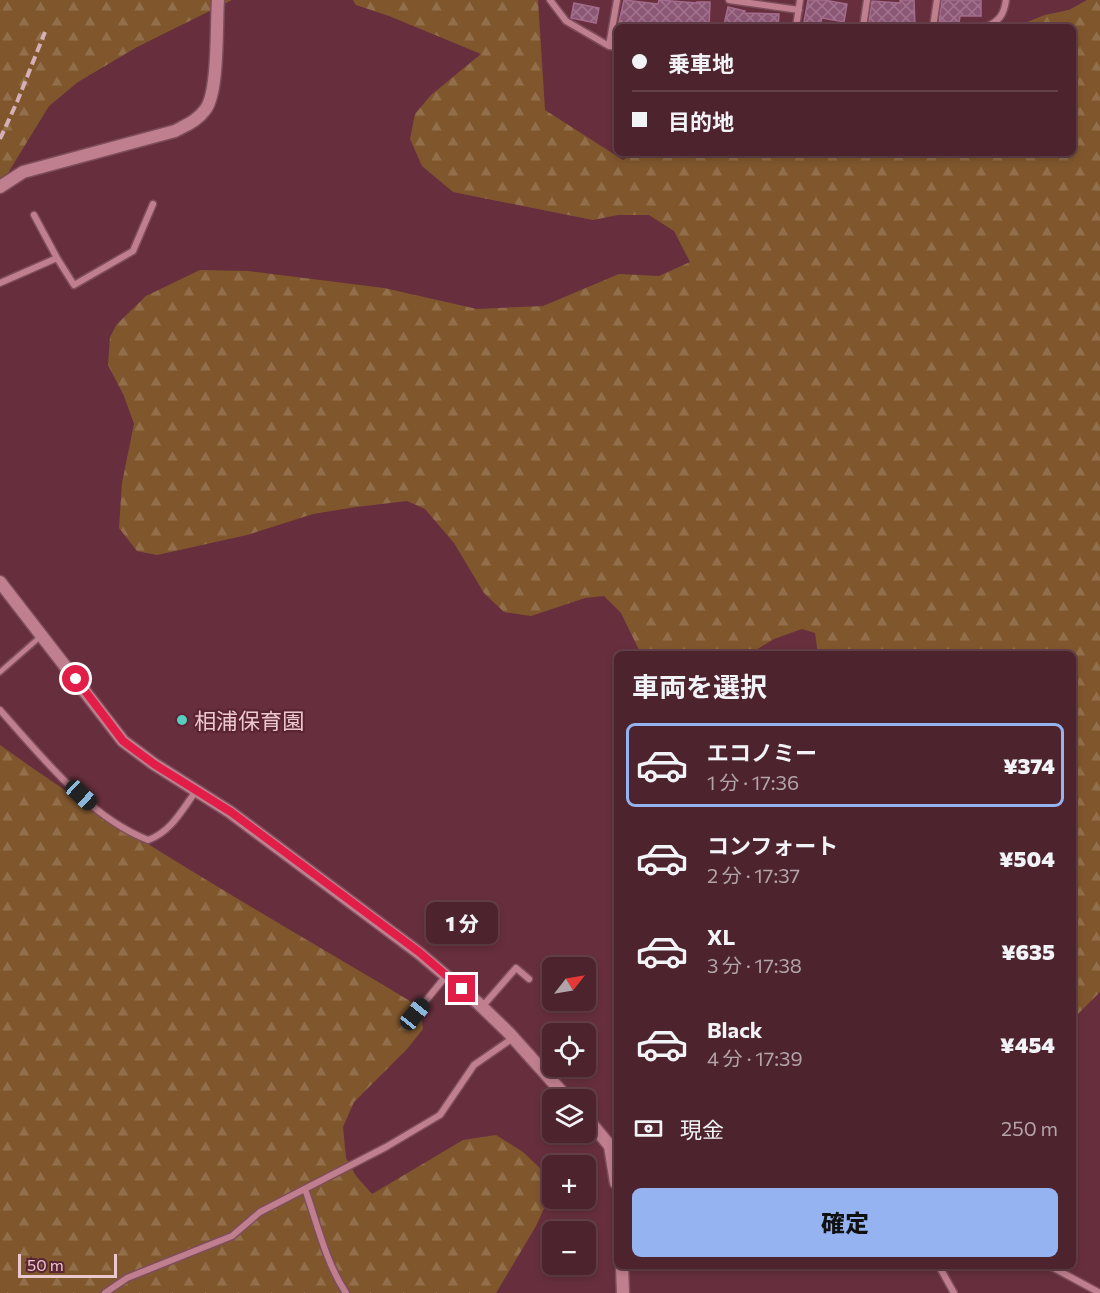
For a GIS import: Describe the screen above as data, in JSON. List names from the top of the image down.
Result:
{
  "places": ["相浦保育園"],
  "scale_bar": "50 m",
  "north": "top right",
  "page": {
    "banner": ["乗車地", "目的地"],
    "heading": "車両を選択",
    "list": [
      {
        "name": "エコノミー",
        "note": "1 分 · 17:36",
        "value": "¥374"
      },
      {
        "name": "コンフォート",
        "note": "2 分 · 17:37",
        "value": "¥504"
      },
      {
        "name": "XL",
        "note": "3 分 · 17:38",
        "value": "¥635"
      },
      {
        "name": "Black",
        "note": "4 分 · 17:39",
        "value": "¥454"
      }
    ],
    "bubble": "1 分",
    "map_buttons": ["+", "−"],
    "pay": ["現金", "250 m"],
    "buttons": "確定",
    "scale": "50 m"
  }
}
